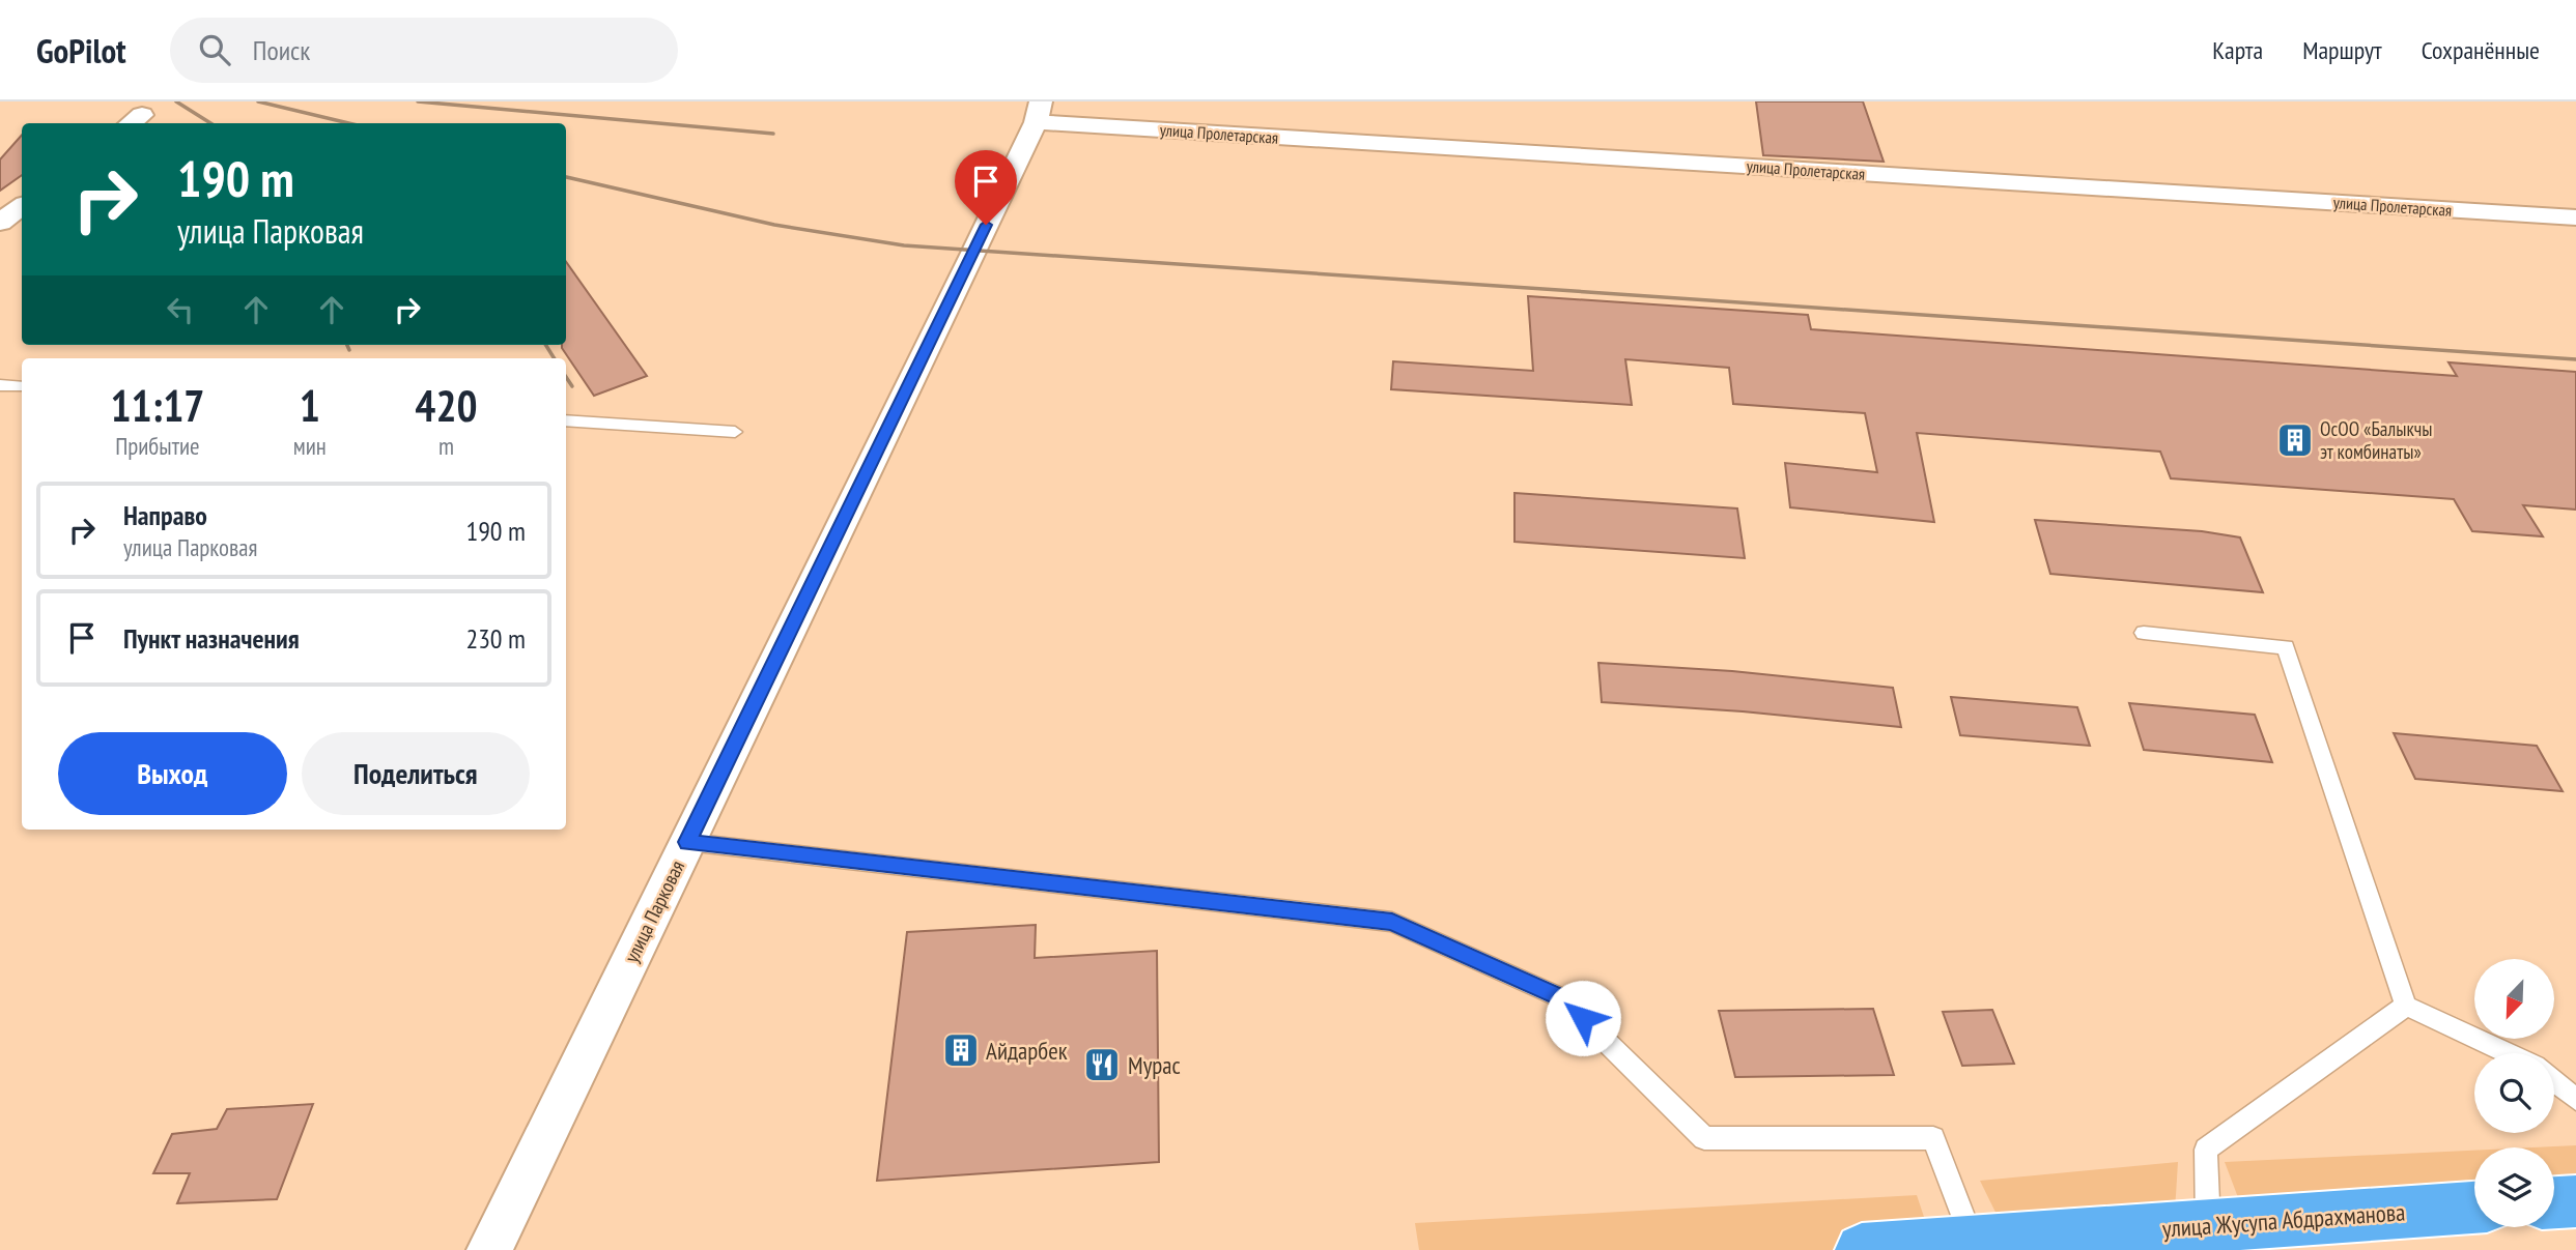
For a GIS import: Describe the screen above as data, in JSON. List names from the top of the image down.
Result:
{
  "streets": {
    "highway": ["улица Жусупа Абдрахманова"],
    "street": ["улица Пролетарская", "улица Парковая"]
  },
  "crossings": [
    ["улица Пролетарская", "улица Парковая"]
  ],
  "places": {
    "building": ["ОсОО «Балыкчы эт комбинаты»", "Айдарбек"],
    "restaurant": ["Мурас"]
  },
  "north": "bottom left",
  "page": {
    "header": "GoPilot",
    "search": "Поиск",
    "nav": ["Карта", "Маршрут", "Сохранённые"],
    "turn": ["190 m", "улица Парковая"],
    "eta": [
      "11:17",
      "Прибытие",
      "1",
      "мин",
      "420",
      "m"
    ],
    "list": [
      {
        "name": "Направо",
        "note": "улица Парковая",
        "value": "190 m"
      },
      {
        "name": "Пункт назначения",
        "value": "230 m"
      }
    ],
    "buttons": ["Выход", "Поделиться"]
  }
}
